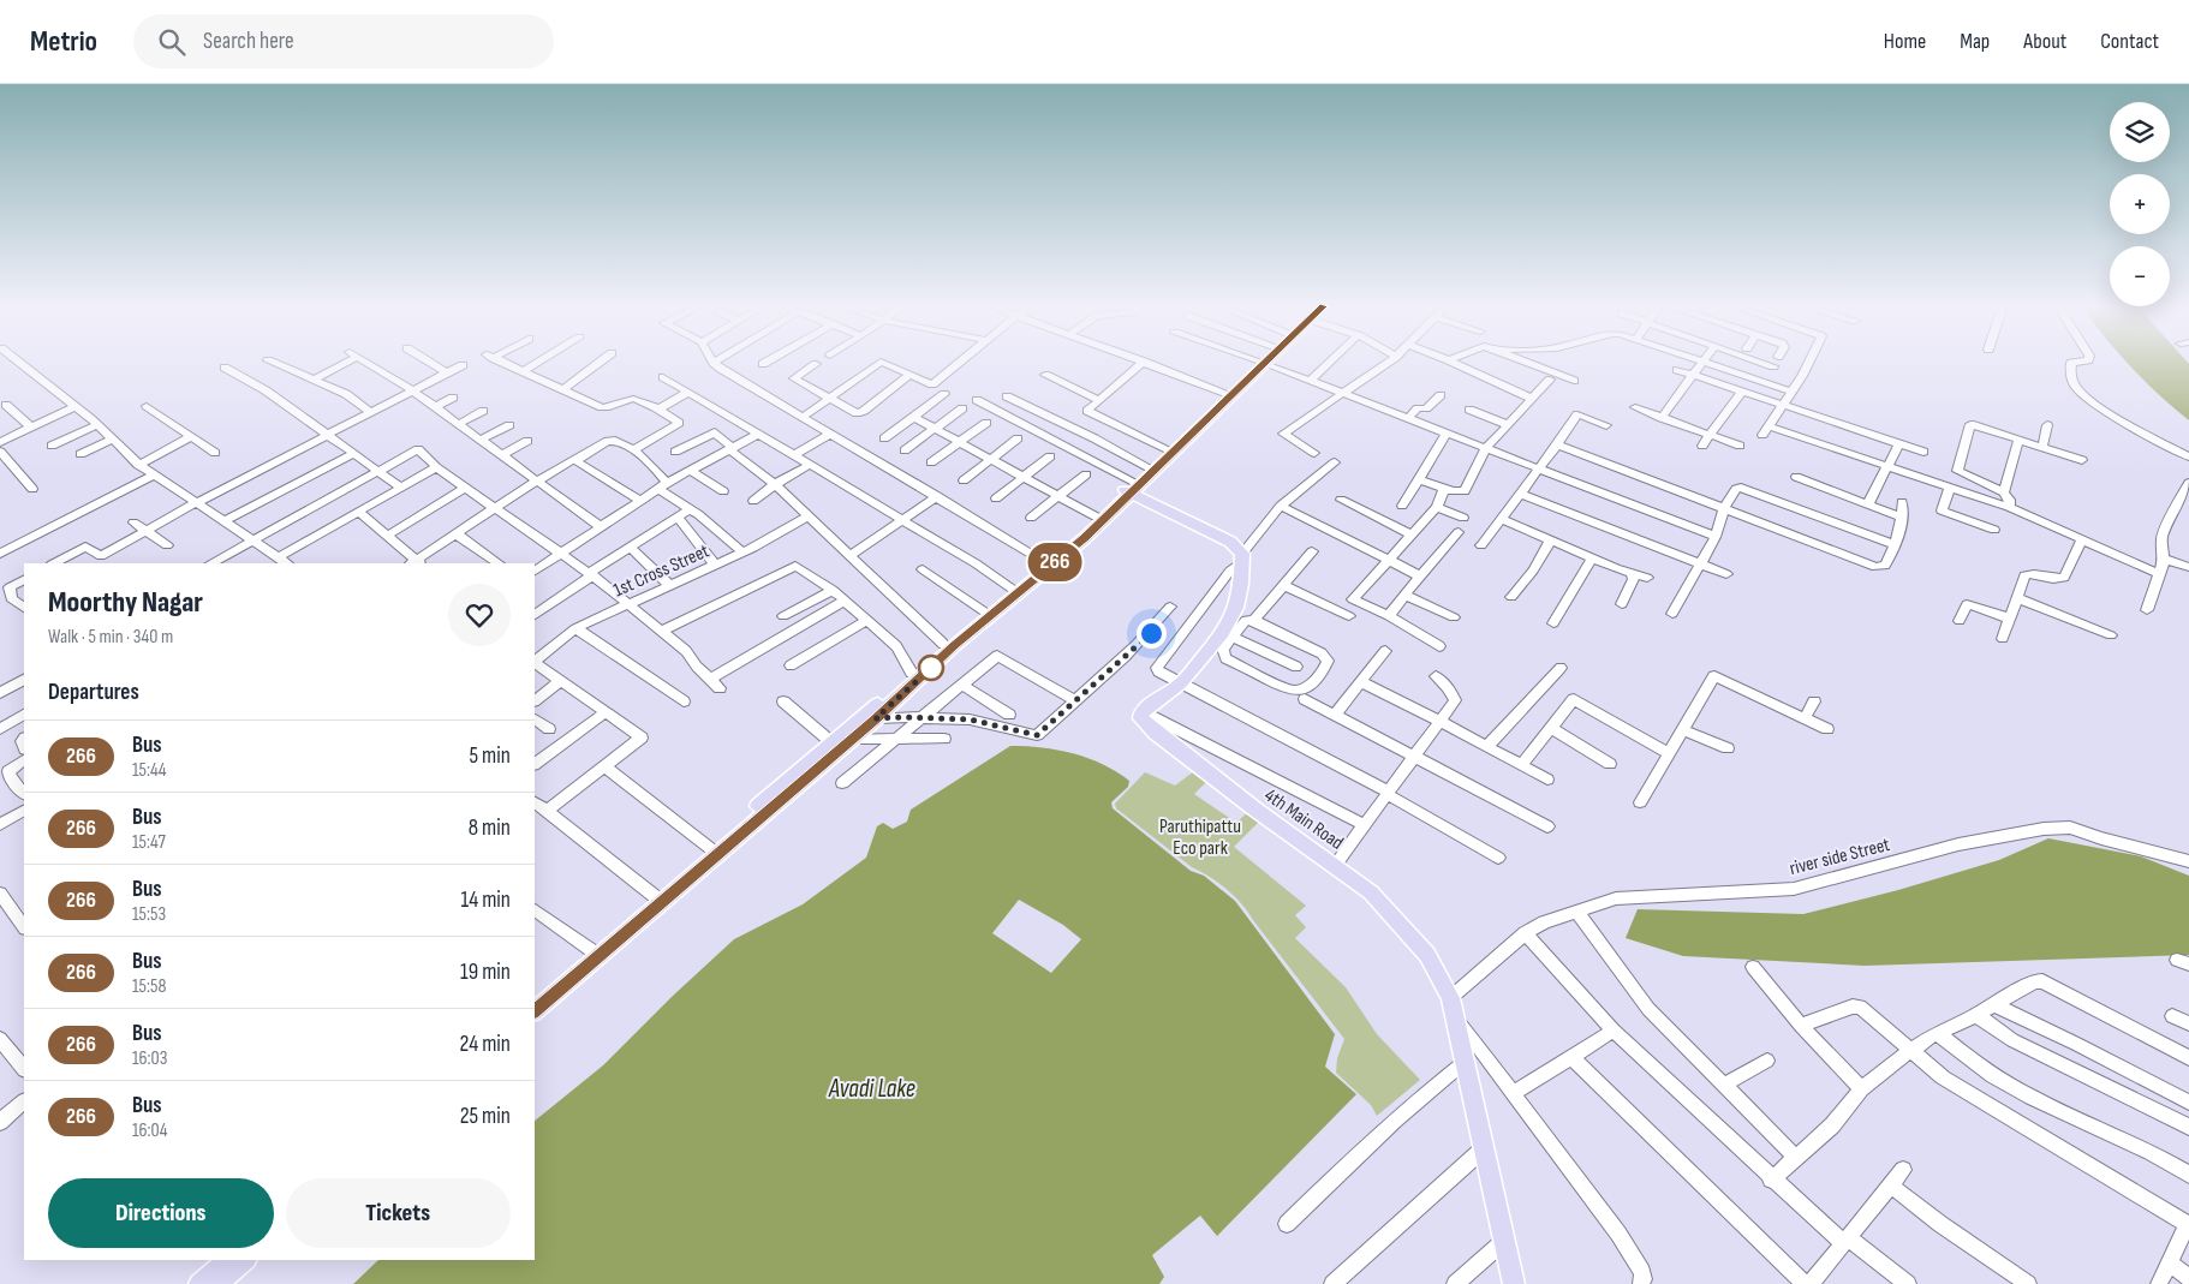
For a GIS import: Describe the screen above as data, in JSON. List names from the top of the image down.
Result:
{
  "streets": {
    "main road": ["4th Main Road"],
    "street": ["1st Cross Street", "river side Street"]
  },
  "crossings": [
    ["4th Main Road", "river side Street"]
  ],
  "water": ["Avadi Lake"],
  "parks": ["Paruthipattu Eco park"],
  "lines": ["bus line 266"],
  "page": {
    "header": "Metrio",
    "search": "Search here",
    "nav": [
      "Home",
      "Map",
      "About",
      "Contact"
    ],
    "on_map": "266",
    "map_buttons": ["+", "−"],
    "heading": [
      ["Moorthy Nagar", "Walk · 5 min · 340 m"],
      "Departures"
    ],
    "list": [
      {
        "mark": "266",
        "name": "Bus",
        "note": "15:44",
        "value": "5 min"
      },
      {
        "mark": "266",
        "name": "Bus",
        "note": "15:47",
        "value": "8 min"
      },
      {
        "mark": "266",
        "name": "Bus",
        "note": "15:53",
        "value": "14 min"
      },
      {
        "mark": "266",
        "name": "Bus",
        "note": "15:58",
        "value": "19 min"
      },
      {
        "mark": "266",
        "name": "Bus",
        "note": "16:03",
        "value": "24 min"
      },
      {
        "mark": "266",
        "name": "Bus",
        "note": "16:04",
        "value": "25 min"
      }
    ],
    "buttons": ["Directions", "Tickets"]
  }
}
